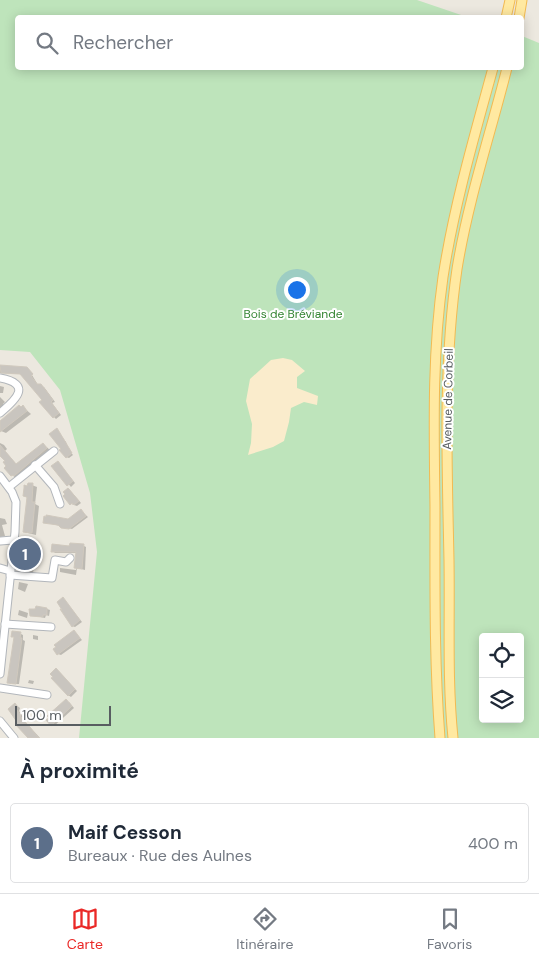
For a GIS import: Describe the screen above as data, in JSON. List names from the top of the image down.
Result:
{
  "streets": {
    "main road": ["Avenue de Corbeil"]
  },
  "parks": ["Bois de Bréviande"],
  "scale_bar": "100 m",
  "page": {
    "search": "Rechercher",
    "pins": "1",
    "scale": "100 m",
    "heading": "À proximité",
    "list": [
      {
        "mark": "1",
        "name": "Maif Cesson",
        "note": "Bureaux · Rue des Aulnes",
        "value": "400 m"
      }
    ],
    "nav": ["Carte", "Itinéraire", "Favoris"]
  }
}
